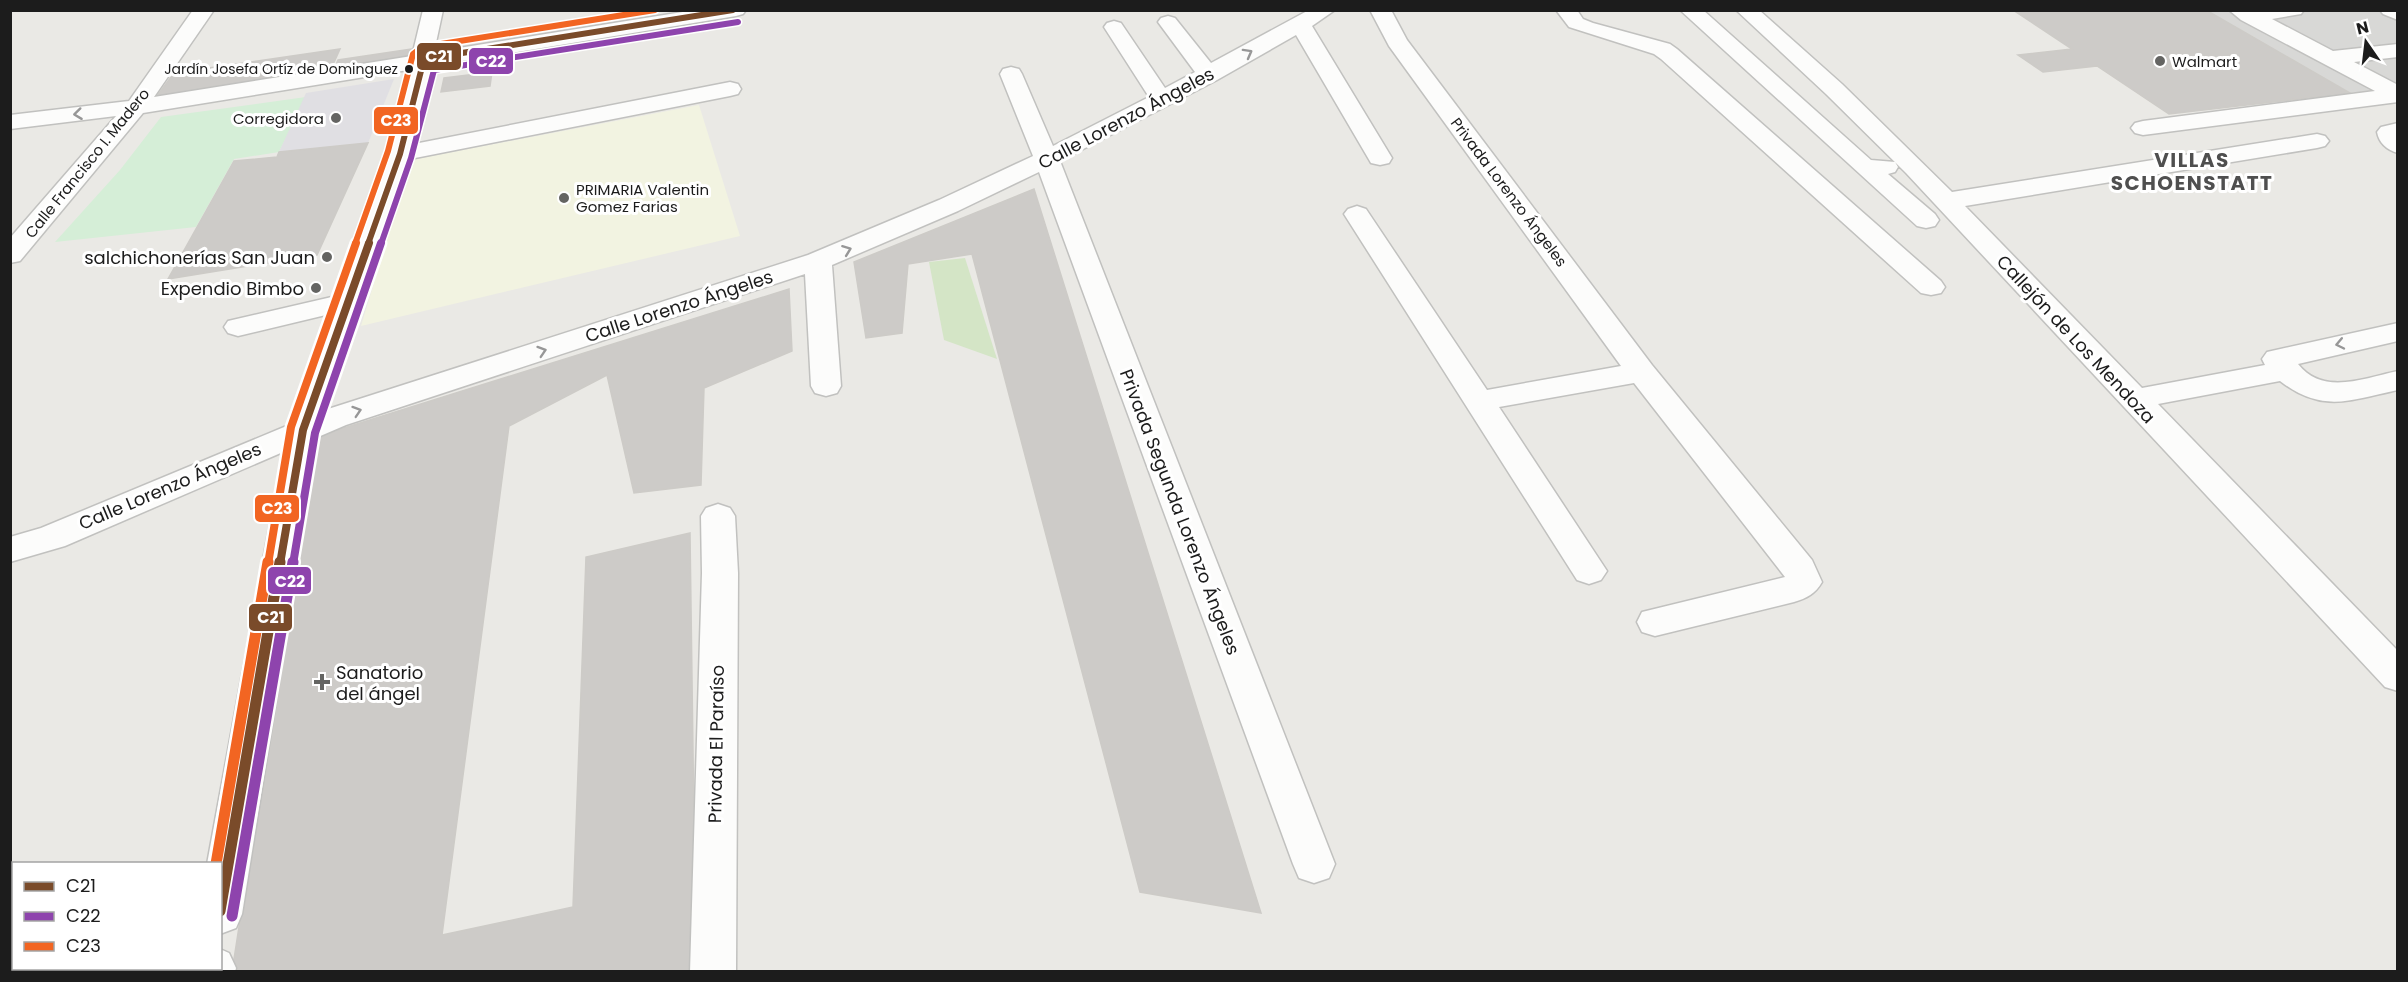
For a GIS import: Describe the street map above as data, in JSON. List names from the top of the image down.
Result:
{
  "streets": {
    "street": [
      "Calle Lorenzo Ángeles",
      "Calle Francisco I. Madero",
      "Privada Lorenzo Ángeles",
      "Callejón de Los Mendoza",
      "Privada Segunda Lorenzo Ángeles",
      "Privada El Paraíso"
    ]
  },
  "crossings": [
    ["Calle Lorenzo Ángeles", "Privada Segunda Lorenzo Ángeles"]
  ],
  "districts": ["VILLAS SCHOENSTATT"],
  "places": {
    "other": [
      "Walmart",
      "Jardín Josefa Ortíz de Dominguez",
      "Corregidora",
      "PRIMARIA Valentin Gomez Farias",
      "salchichonerías San Juan",
      "Expendio Bimbo"
    ],
    "health": ["Sanatorio del ángel"]
  },
  "lines": ["transit line C21", "transit line C23", "transit line C22"],
  "legend": ["C21", "C22", "C23"],
  "north": "top"
}
